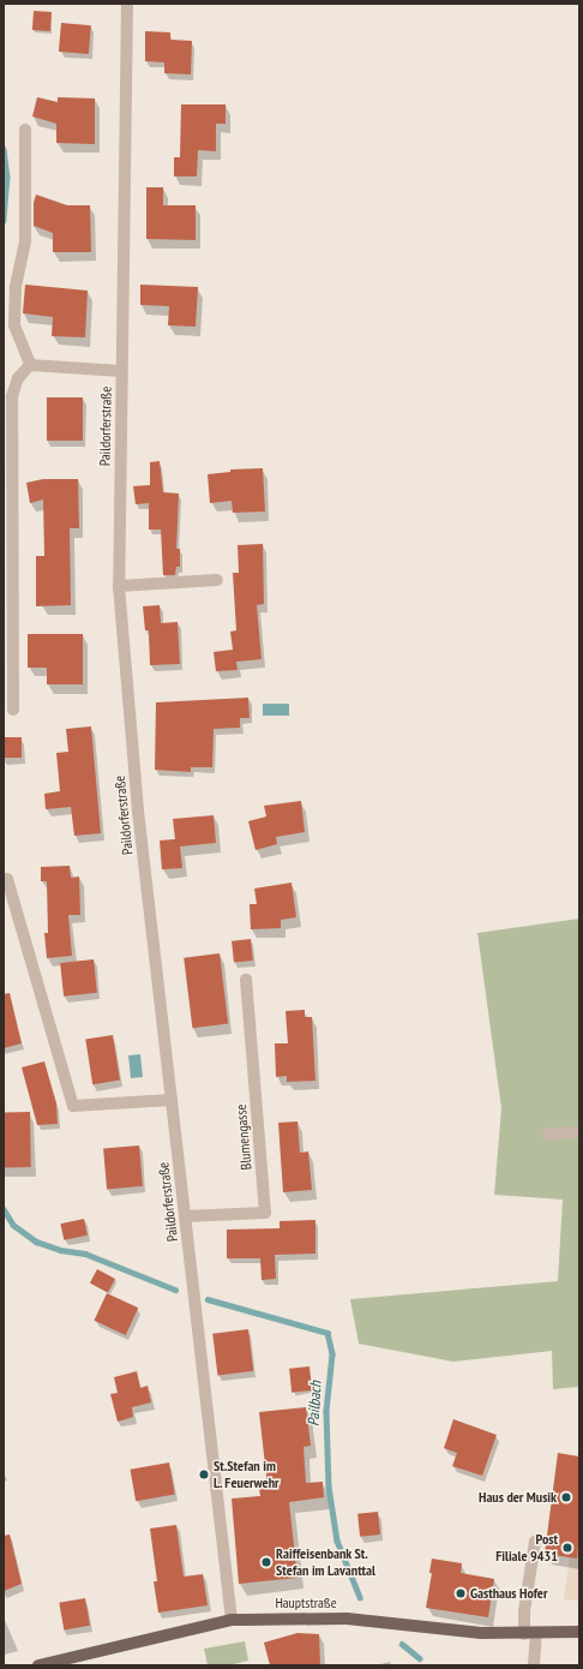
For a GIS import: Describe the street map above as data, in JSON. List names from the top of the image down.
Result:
{
  "streets": {
    "main road": ["Hauptstraße"],
    "street": ["Paildorferstraße", "Blumengasse"]
  },
  "crossings": [
    ["Paildorferstraße", "Blumengasse"],
    ["Paildorferstraße", "Hauptstraße"]
  ],
  "water": ["Pailbach"],
  "places": [
    "St.Stefan im L. Feuerwehr",
    "Haus der Musik",
    "Post Filiale 9431",
    "Raiffeisenbank St. Stefan im Lavanttal",
    "Gasthaus Hofer"
  ]
}
